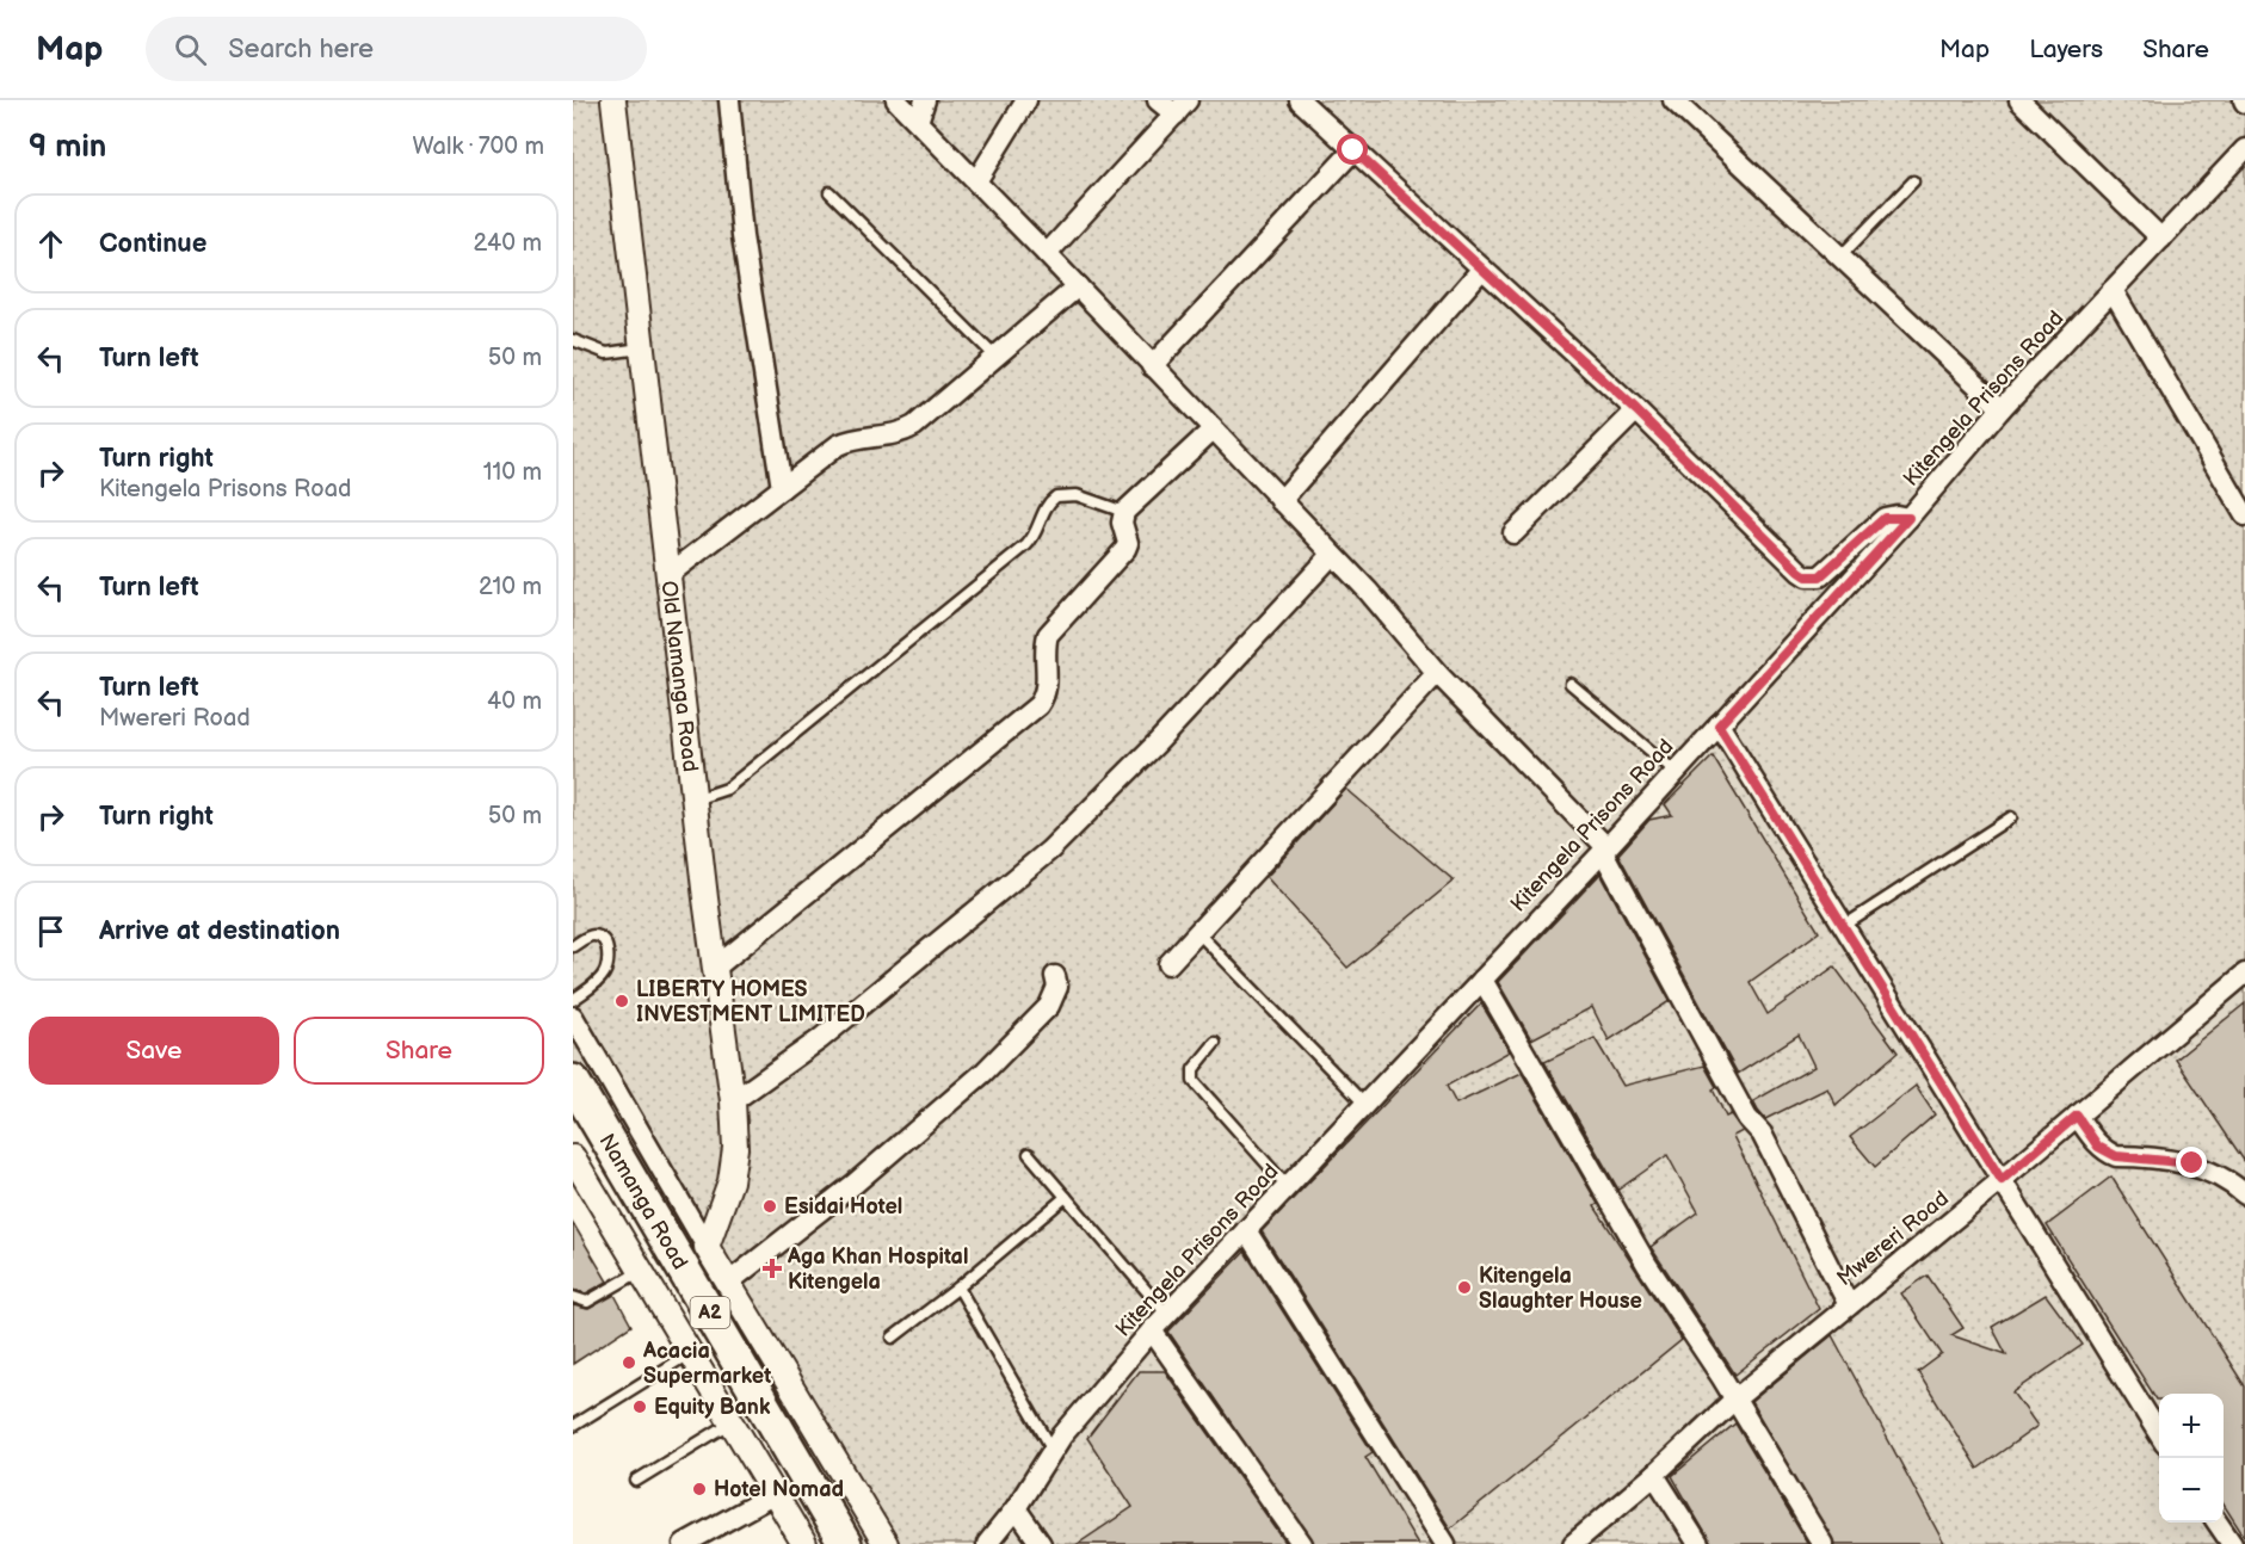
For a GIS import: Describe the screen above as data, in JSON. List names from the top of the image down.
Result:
{
  "streets": {
    "highway": ["Namanga Road", "A2"],
    "street": ["Kitengela Prisons Road", "Old Namanga Road", "Mwereri Road"]
  },
  "places": {
    "other": [
      "LIBERTY HOMES INVESTMENT LIMITED",
      "Esidai Hotel",
      "Kitengela Slaughter House",
      "Acacia Supermarket",
      "Equity Bank",
      "Hotel Nomad"
    ],
    "health": ["Aga Khan Hospital Kitengela"]
  },
  "page": {
    "header": "Map",
    "search": "Search here",
    "nav": ["Map", "Layers", "Share"],
    "heading": ["9 min", "Walk · 700 m"],
    "list": [
      ["Continue", "240 m"],
      ["Turn left", "50 m"],
      ["Turn right", "Kitengela Prisons Road", "110 m"],
      ["Turn left", "210 m"],
      ["Turn left", "Mwereri Road", "40 m"],
      ["Turn right", "50 m"],
      "Arrive at destination"
    ],
    "buttons": ["Save", "Share"],
    "map_buttons": ["+", "−"]
  }
}
